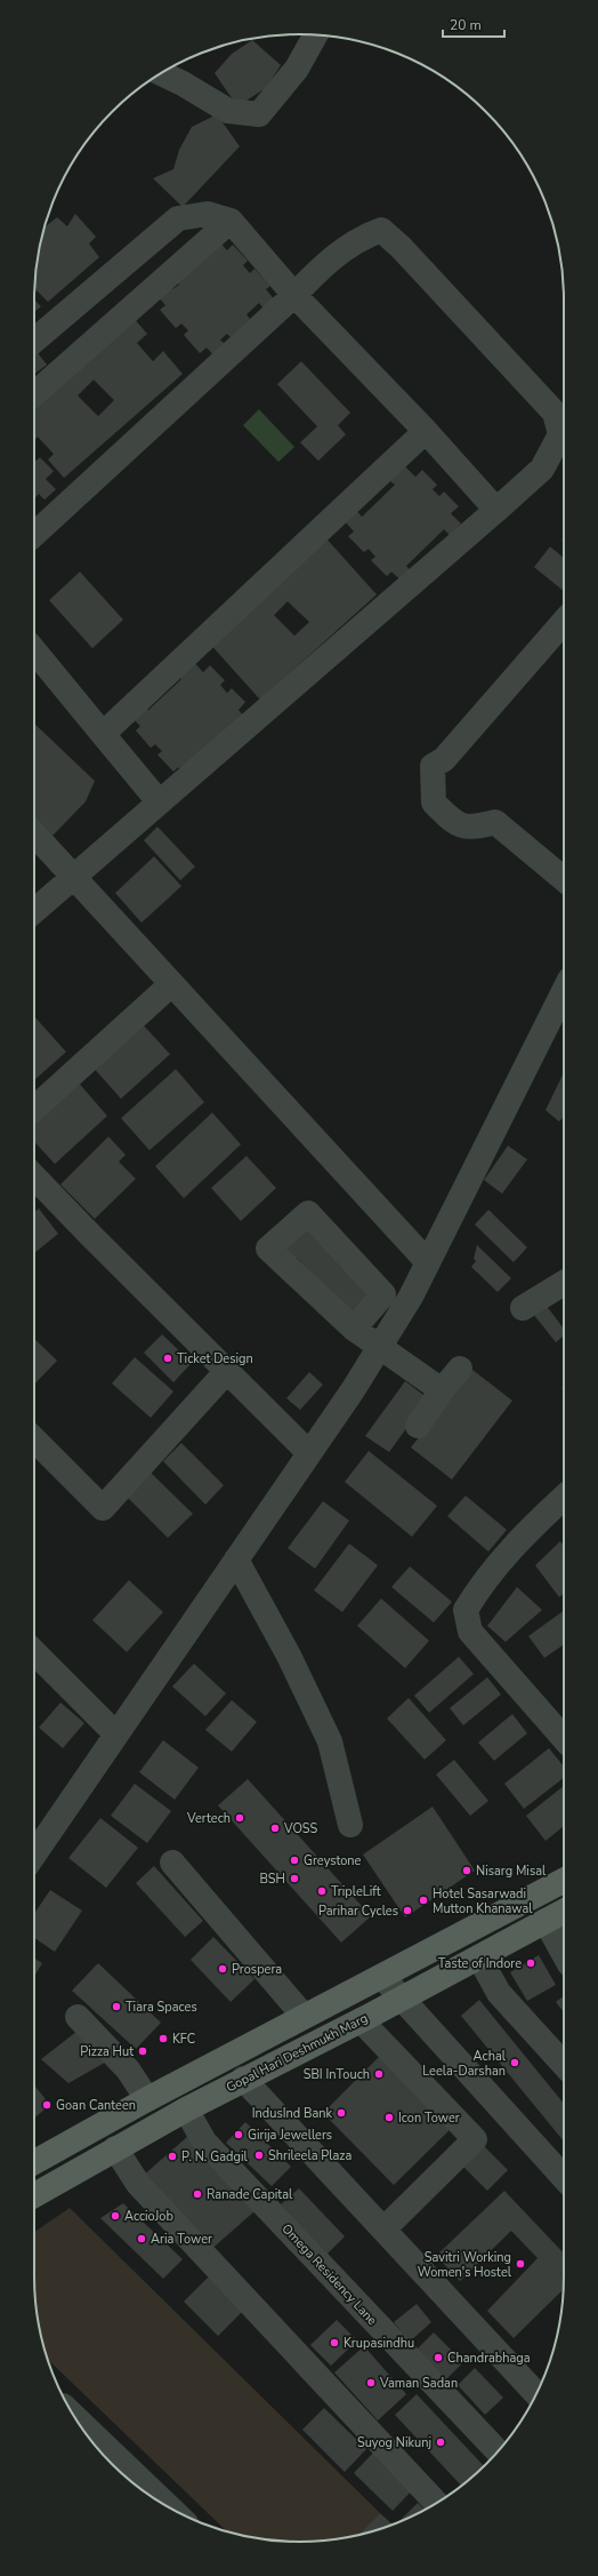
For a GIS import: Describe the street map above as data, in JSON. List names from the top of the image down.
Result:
{
  "streets": {
    "main road": ["Gopal Hari Deshmukh Marg"],
    "street": ["Omega Residency Lane"]
  },
  "crossings": [
    ["Gopal Hari Deshmukh Marg", "Omega Residency Lane"]
  ],
  "places": [
    "Ticket Design",
    "Vertech",
    "VOSS",
    "Greystone",
    "Nisarg Misal",
    "BSH",
    "TripleLift",
    "Hotel Sasarwadi Mutton Khanawal",
    "Parihar Cycles",
    "Taste of Indore",
    "Prospera",
    "Tiara Spaces",
    "KFC",
    "Pizza Hut",
    "Achal Leela-Darshan",
    "SBI InTouch",
    "Goan Canteen",
    "IndusInd Bank",
    "Icon Tower",
    "Girija Jewellers",
    "Shrileela Plaza",
    "P. N. Gadgil",
    "Ranade Capital",
    "AccioJob",
    "Aria Tower",
    "Savitri Working Women's Hostel",
    "Krupasindhu",
    "Chandrabhaga",
    "Vaman Sadan",
    "Suyog Nikunj"
  ],
  "scale_bar": "20 m"
}
